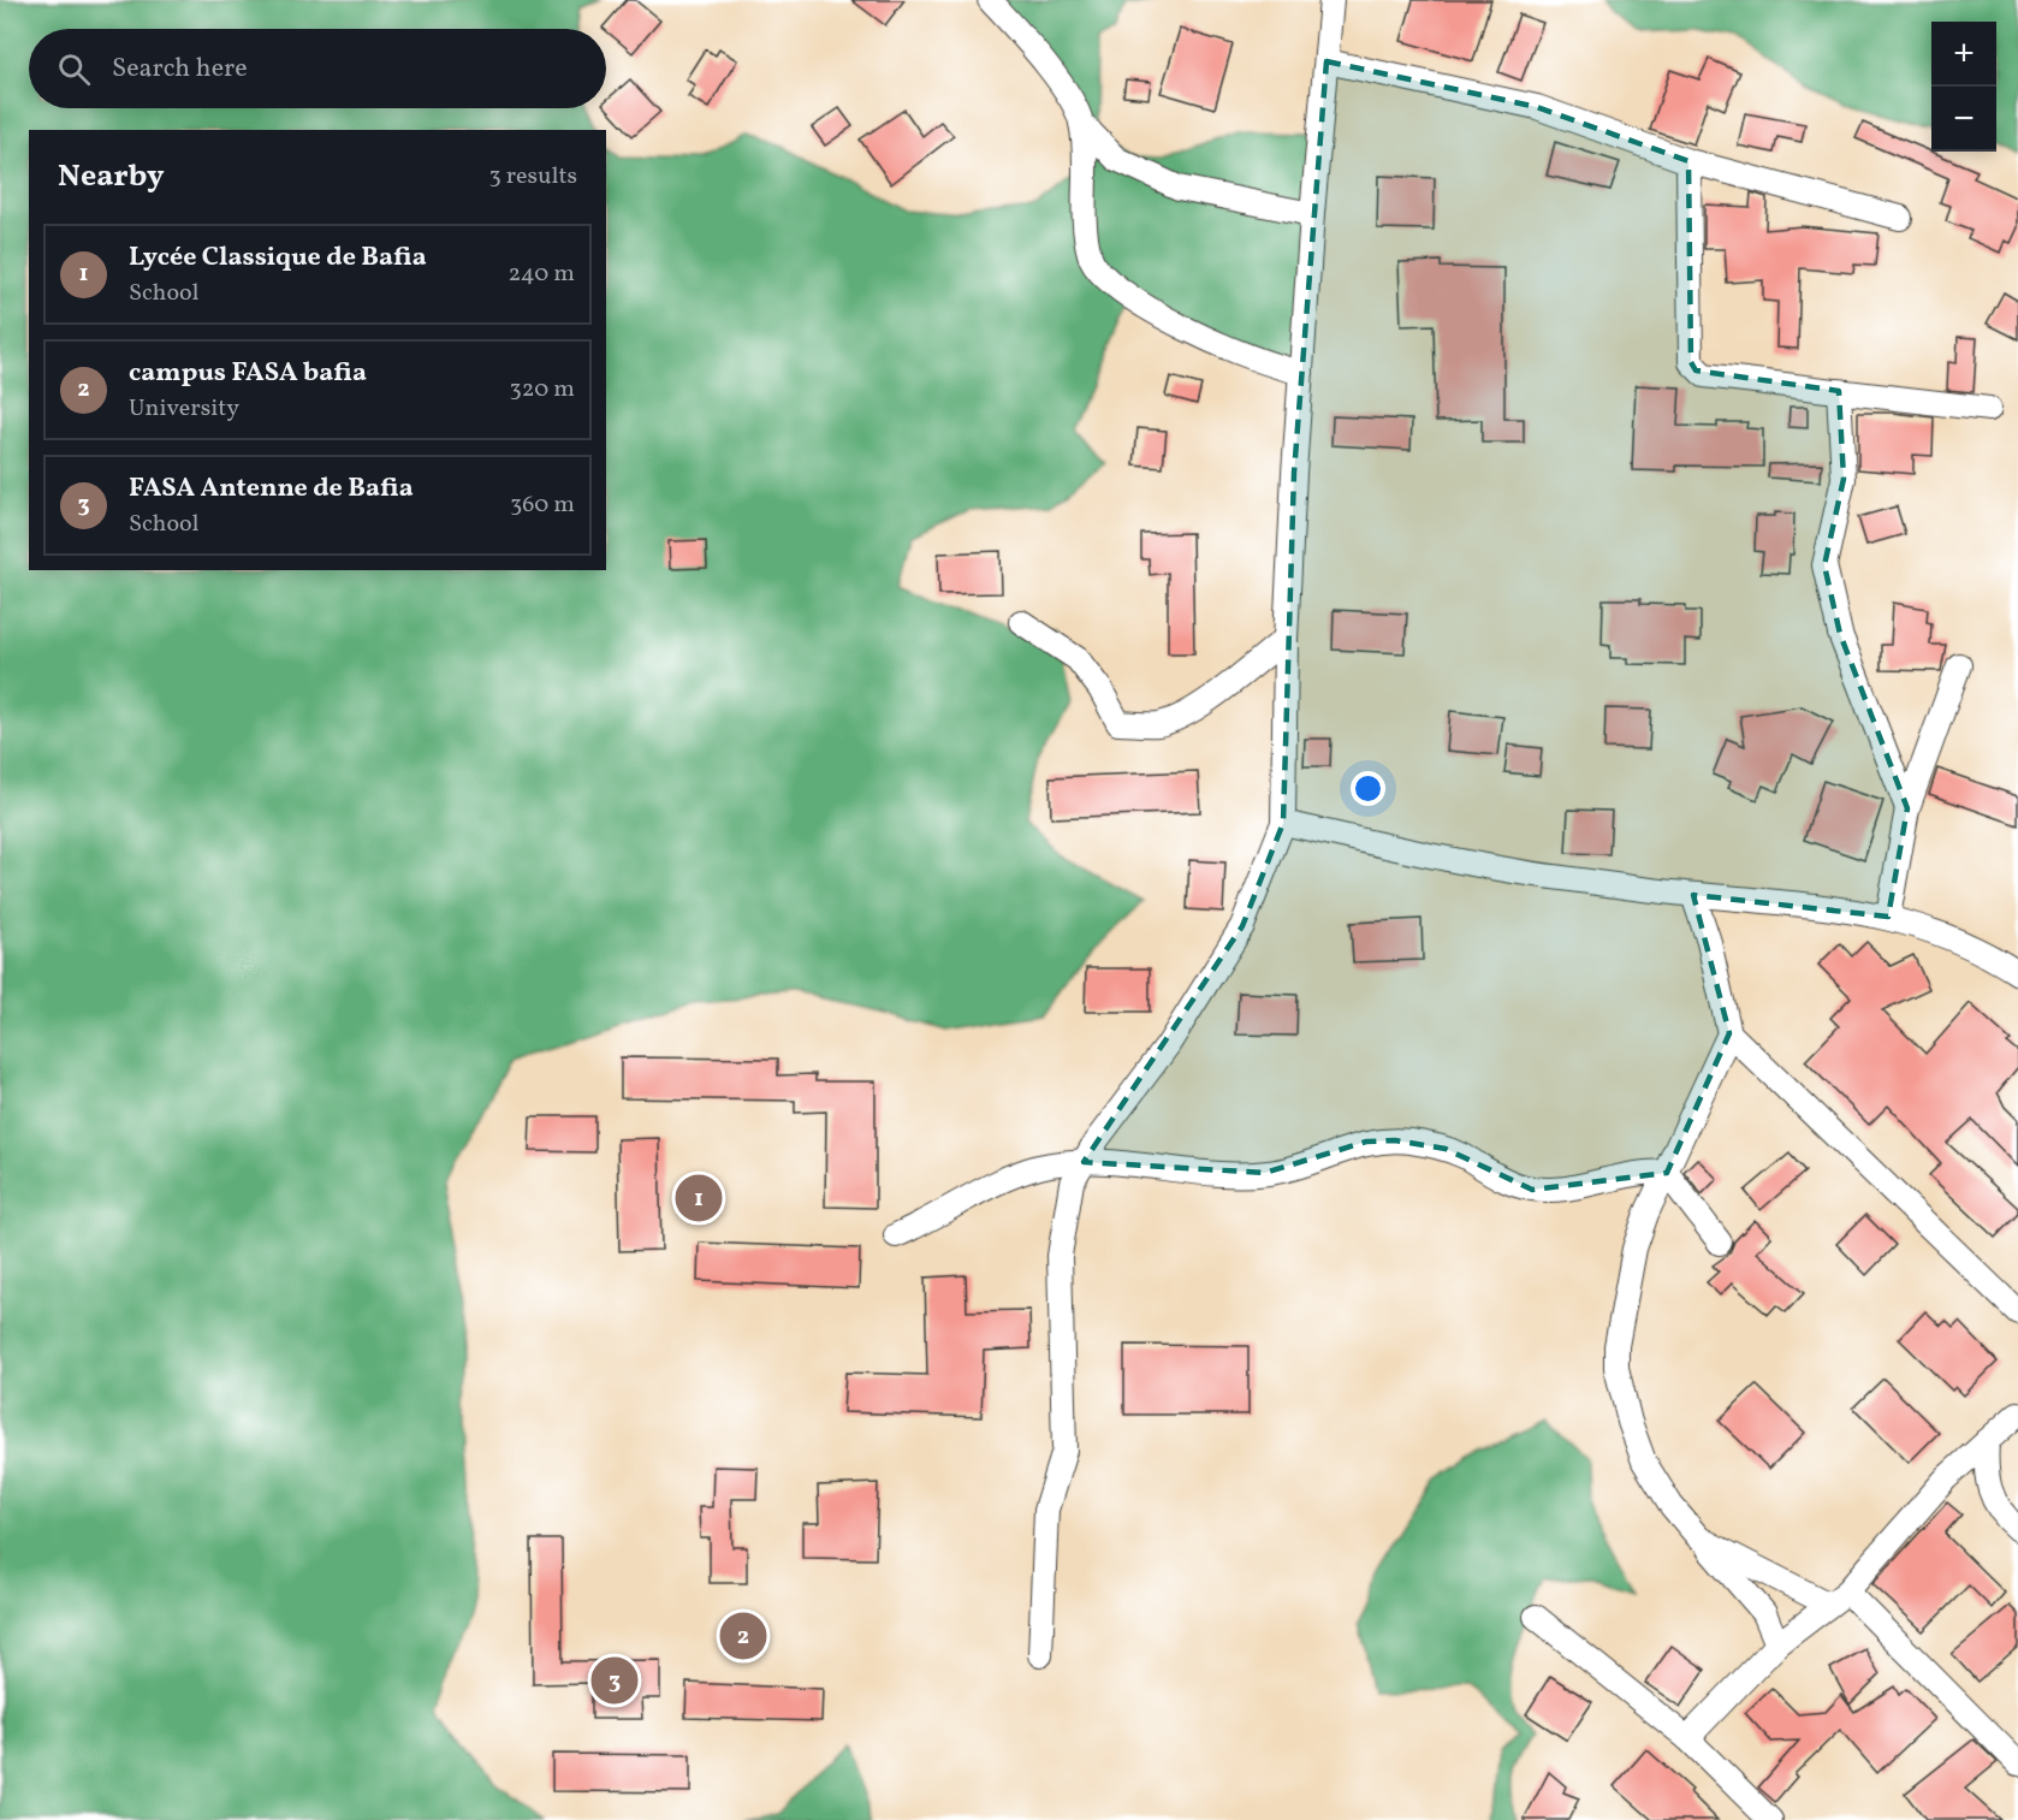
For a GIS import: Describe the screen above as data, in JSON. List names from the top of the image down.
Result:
{
  "page": {
    "map_buttons": ["+", "−"],
    "search": "Search here",
    "heading": ["Nearby", "3 results"],
    "list": [
      {
        "mark": "1",
        "name": "Lycée Classique de Bafia",
        "note": "School",
        "value": "240 m"
      },
      {
        "mark": "2",
        "name": "campus FASA bafia",
        "note": "University",
        "value": "320 m"
      },
      {
        "mark": "3",
        "name": "FASA Antenne de Bafia",
        "note": "School",
        "value": "360 m"
      }
    ],
    "pins": ["1", "2", "3"]
  }
}
